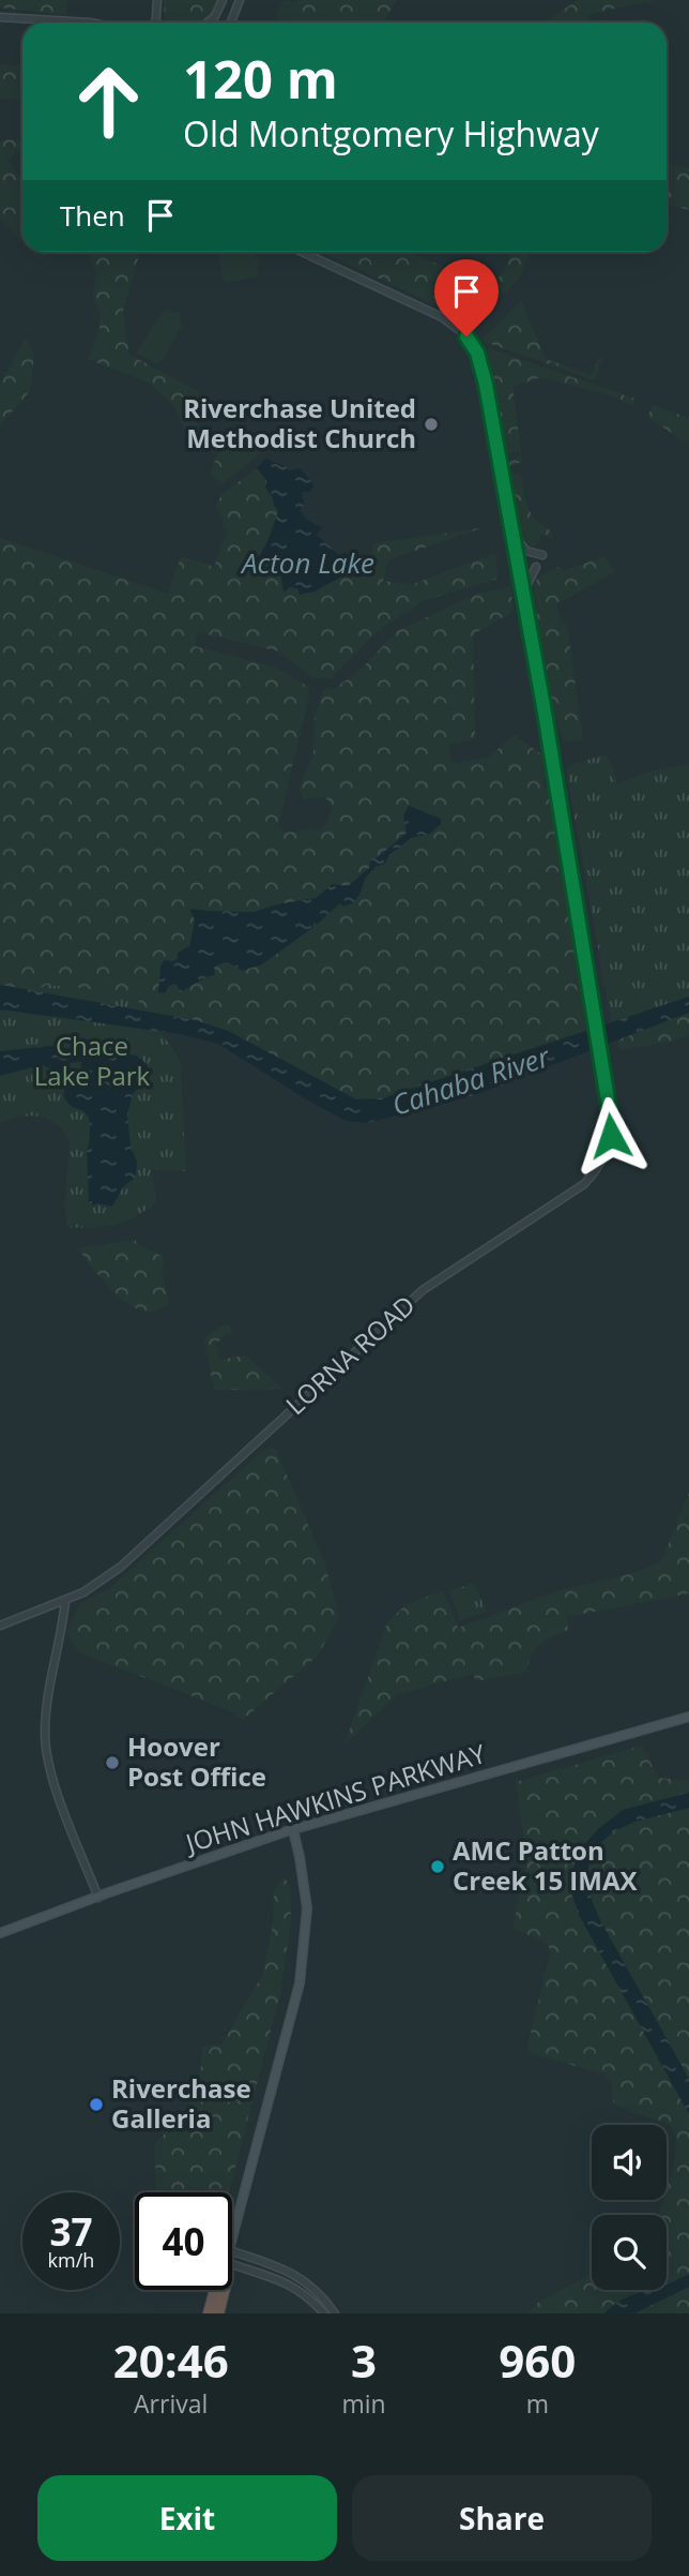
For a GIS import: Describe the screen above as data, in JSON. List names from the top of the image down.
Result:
{
  "streets": {
    "main road": ["JOHN HAWKINS PARKWAY"],
    "street": ["LORNA ROAD"]
  },
  "water": ["Acton Lake", "Cahaba River"],
  "parks": ["Chace Lake Park"],
  "places": [
    "Riverchase United Methodist Church",
    "Hoover Post Office",
    "AMC Patton Creek 15 IMAX",
    "Riverchase Galleria"
  ],
  "page": {
    "turn": ["120 m", "Old Montgomery Highway"],
    "then": "Then",
    "speed": "37 km/h",
    "limit": "40",
    "eta": [
      "20:46",
      "Arrival",
      "3",
      "min",
      "960",
      "m"
    ],
    "buttons": ["Exit", "Share"]
  }
}
